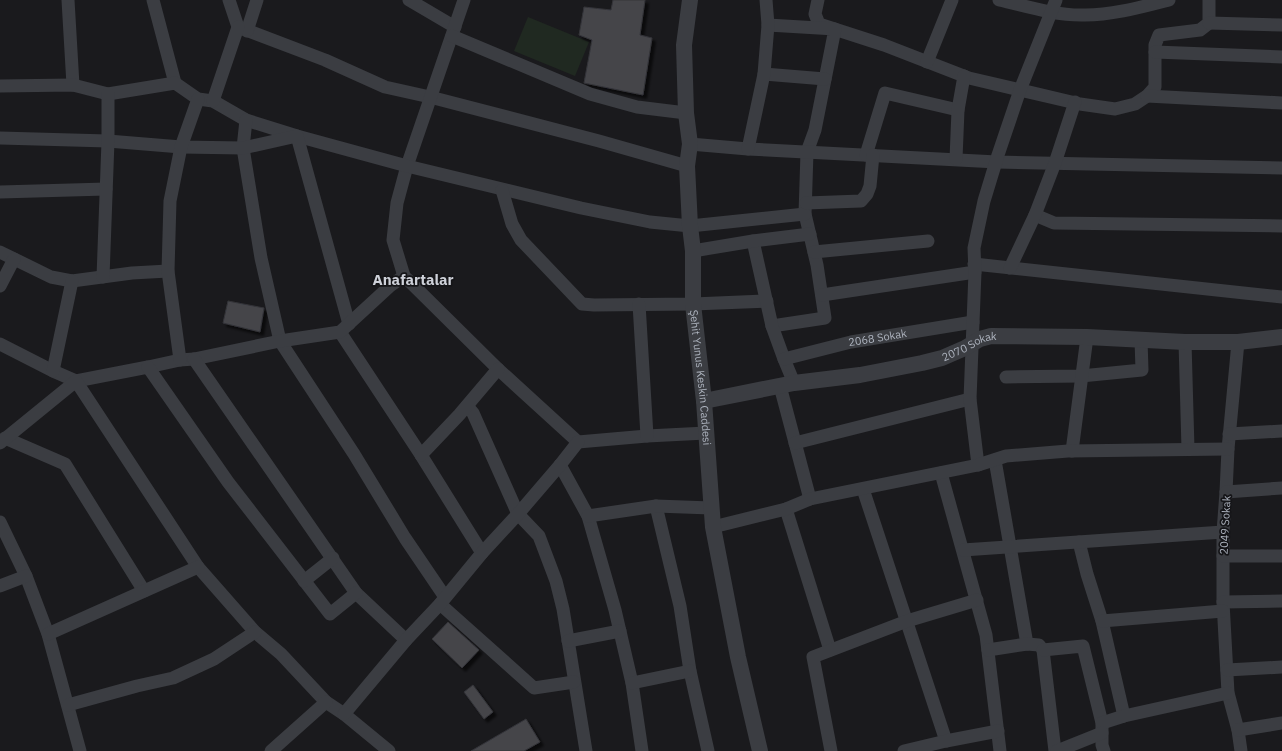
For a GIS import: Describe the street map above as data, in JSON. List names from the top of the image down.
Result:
{
  "streets": {
    "street": [
      "2068 Sokak",
      "2070 Sokak",
      "Şehit Yunus Keskin Caddesi",
      "2049 Sokak"
    ]
  },
  "crossings": [
    ["2070 Sokak", "Şehit Yunus Keskin Caddesi"],
    ["2070 Sokak", "2049 Sokak"]
  ],
  "districts": ["Anafartalar"]
}
